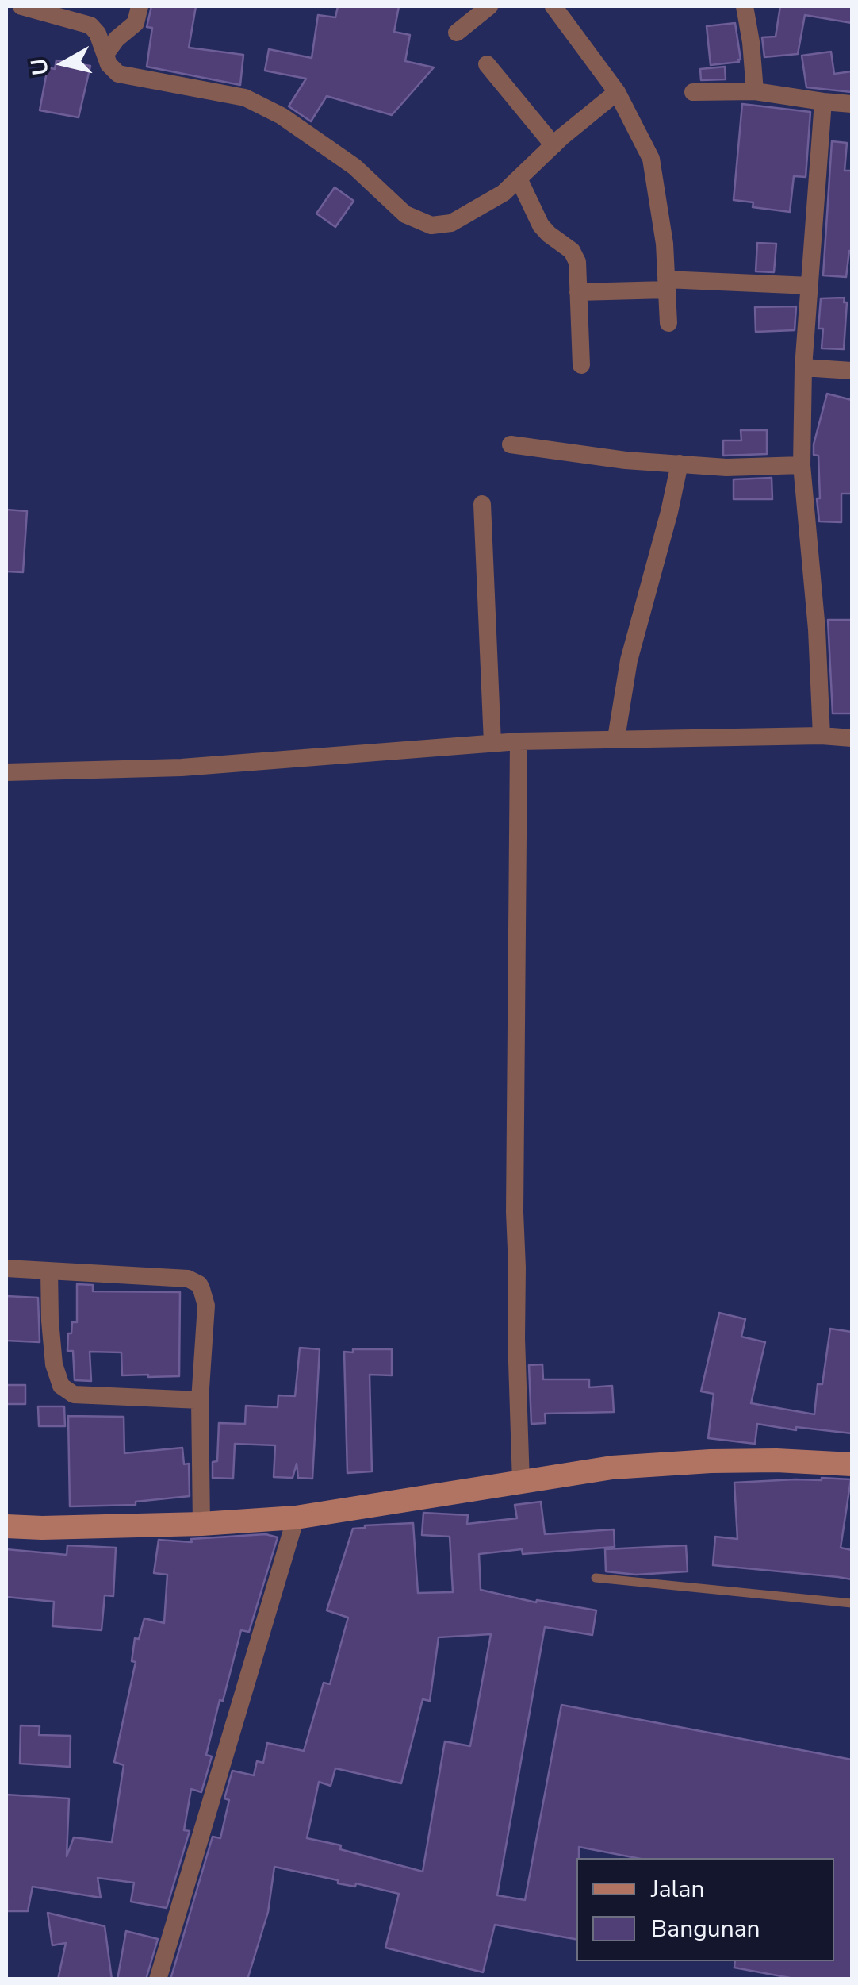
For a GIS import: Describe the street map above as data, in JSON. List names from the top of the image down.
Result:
{
  "legend": ["Jalan", "Bangunan"],
  "north": "left"
}
